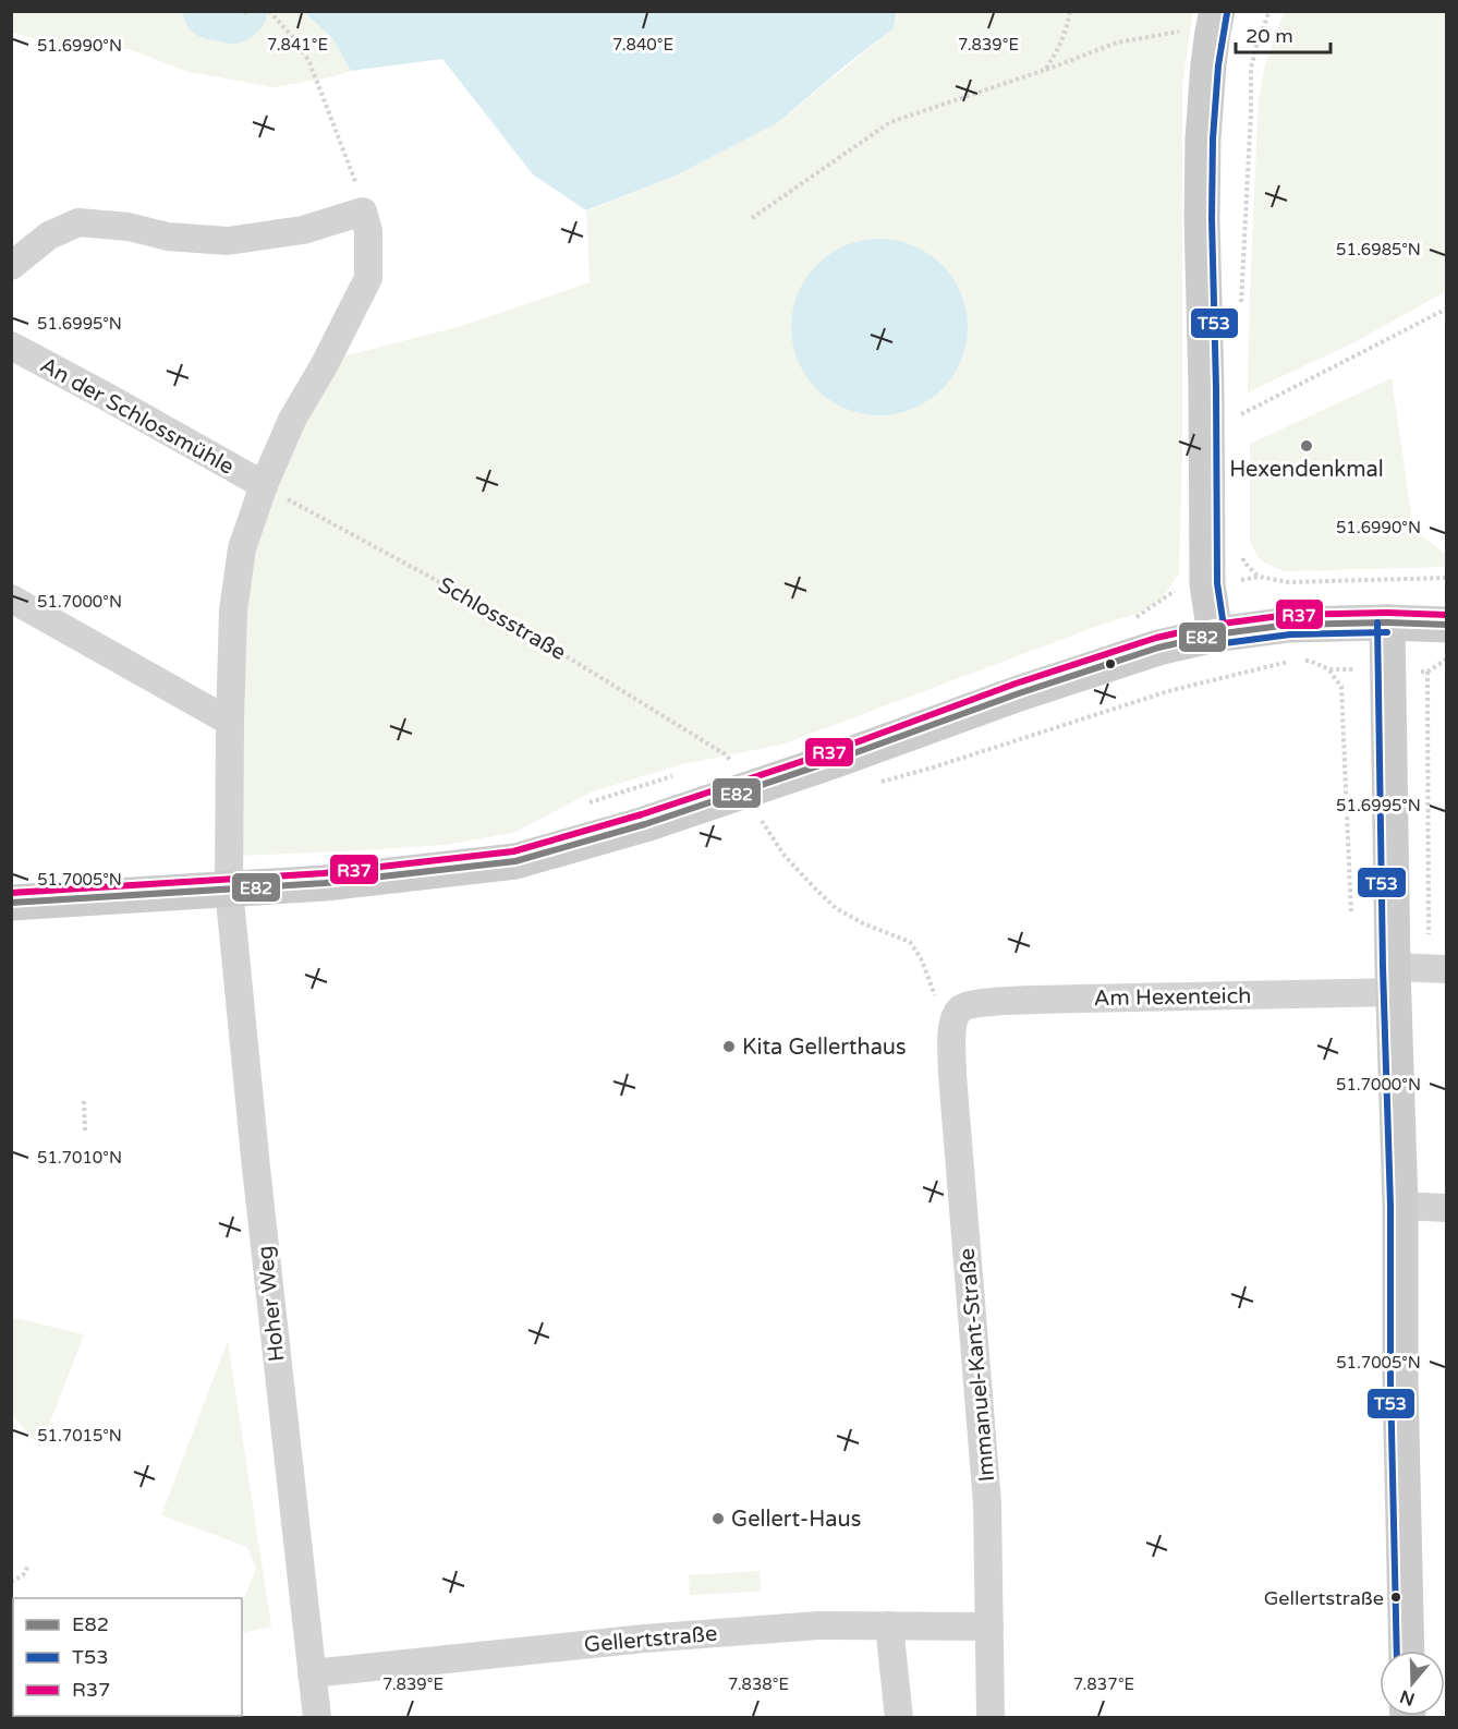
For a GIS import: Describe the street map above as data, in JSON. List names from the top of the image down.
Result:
{
  "streets": {
    "street": [
      "An der Schlossmühle",
      "Am Hexenteich",
      "Hoher Weg",
      "Immanuel-Kant-Straße",
      "Gellertstraße"
    ],
    "path": ["Schlossstraße"]
  },
  "crossings": [
    ["An der Schlossmühle", "Schlossstraße"],
    ["Am Hexenteich", "Immanuel-Kant-Straße"],
    ["Hoher Weg", "Gellertstraße"],
    ["Immanuel-Kant-Straße", "Gellertstraße"]
  ],
  "places": [
    "Hexendenkmal",
    "Kita Gellerthaus",
    "Gellert-Haus",
    "Gellertstraße"
  ],
  "lines": ["transit line T53", "transit line R37", "transit line E82"],
  "legend": ["E82", "T53", "R37"],
  "scale_bar": "20 m",
  "north": "bottom",
  "coordinates": [
    "7.841°E",
    "7.840°E",
    "7.839°E",
    "51.6990°N",
    "51.6985°N",
    "51.6995°N",
    "51.7000°N",
    "51.7005°N",
    "51.7010°N",
    "51.7015°N",
    "7.838°E",
    "7.837°E"
  ]
}
